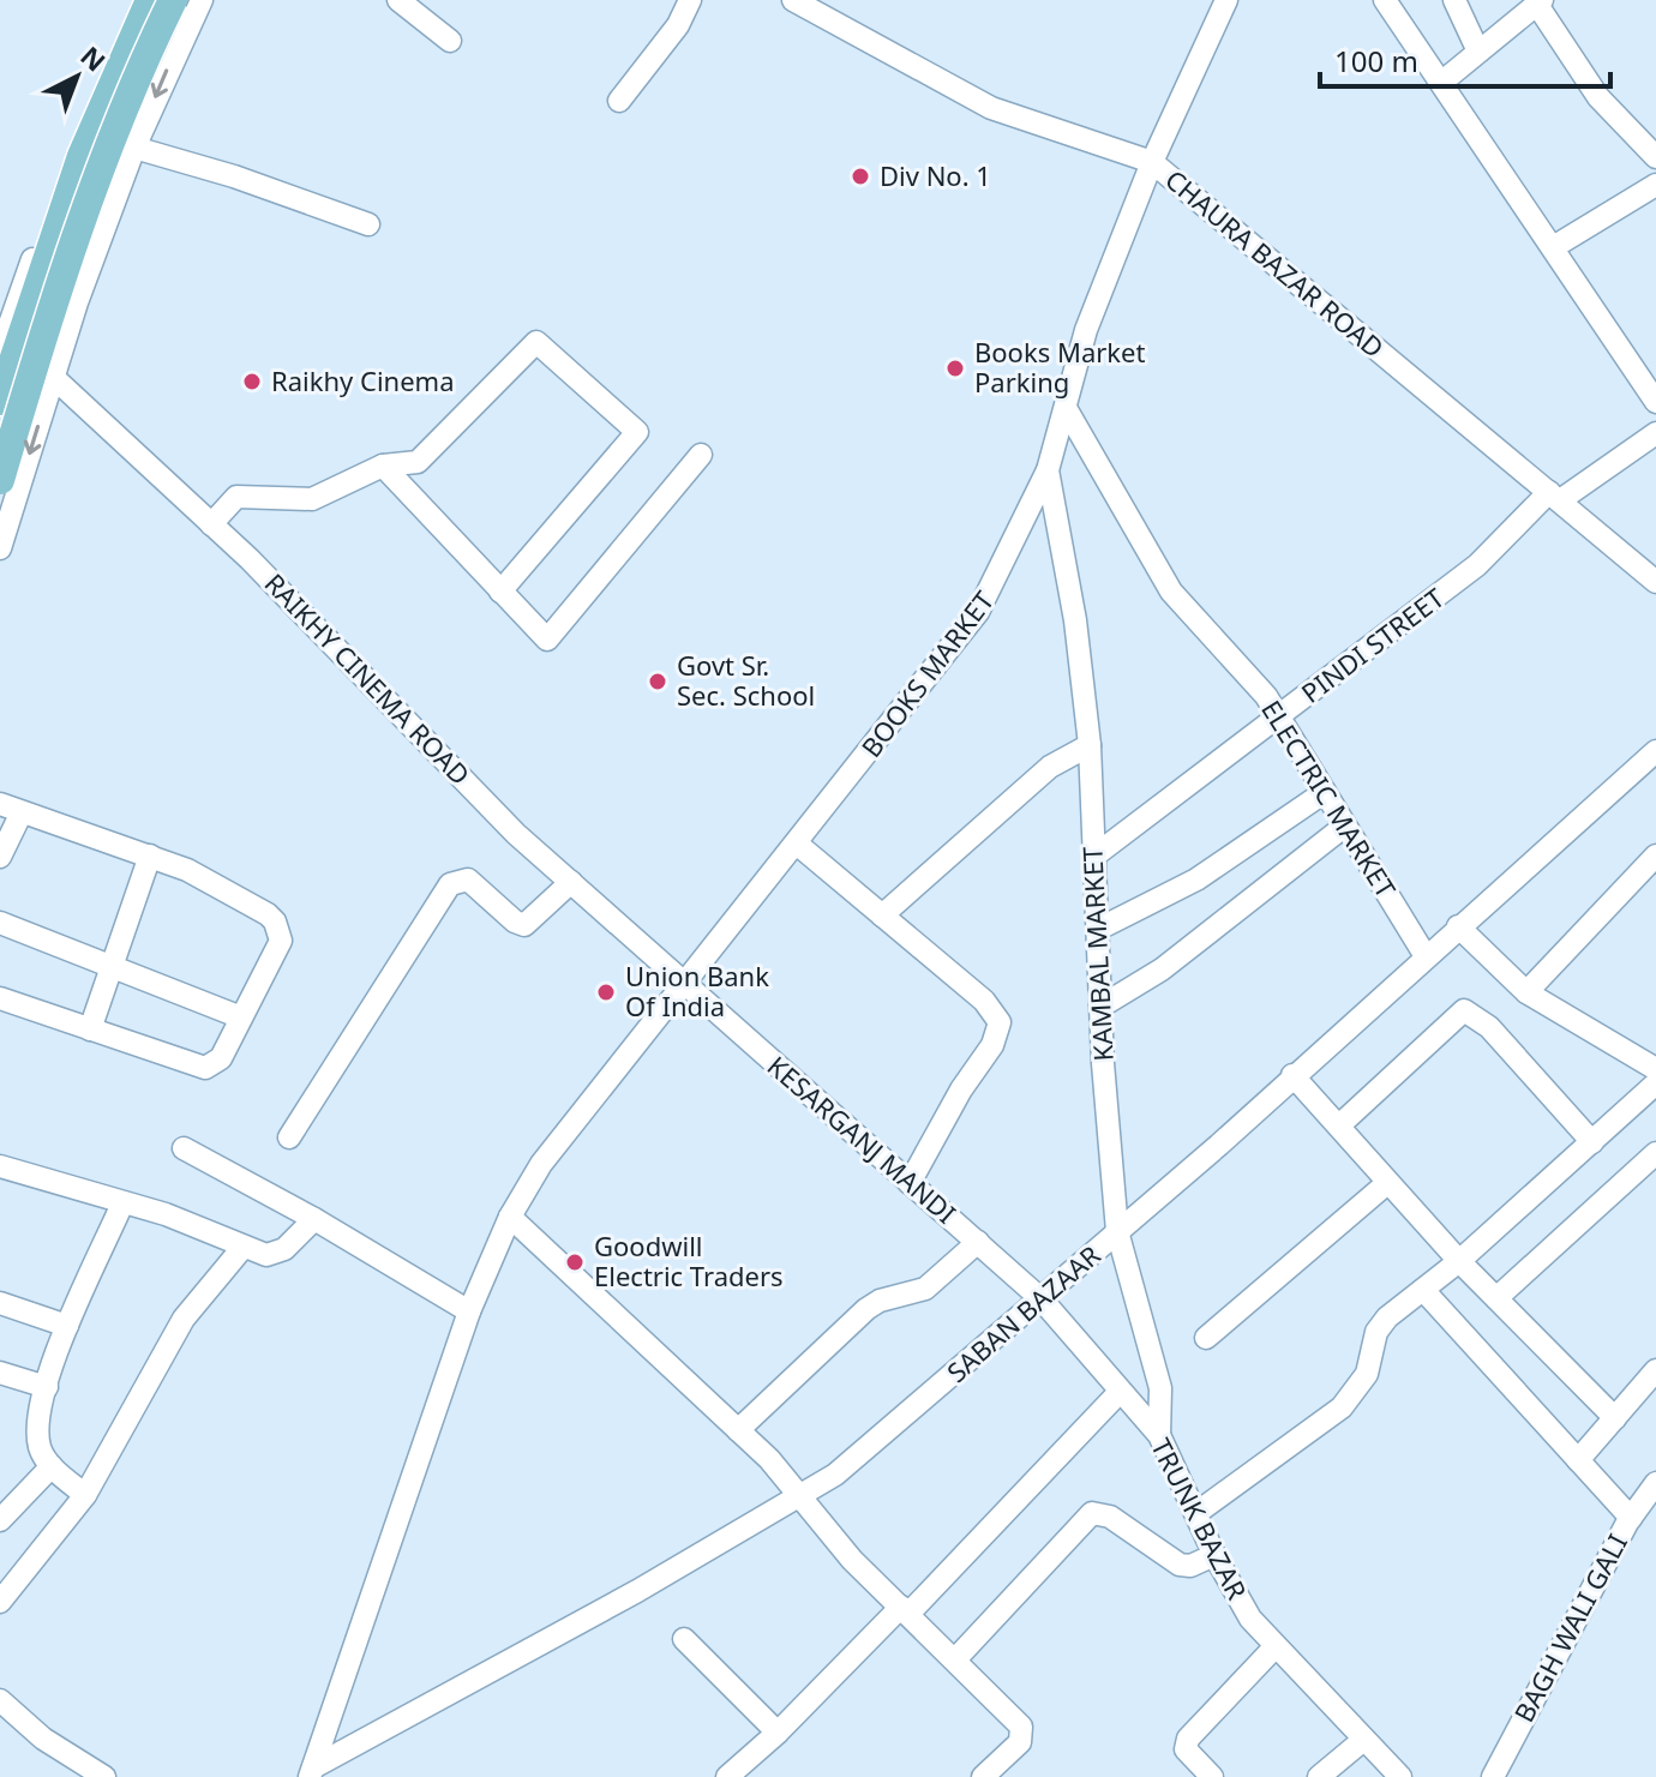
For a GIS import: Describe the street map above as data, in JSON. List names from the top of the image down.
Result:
{
  "streets": {
    "street": [
      "CHAURA BAZAR ROAD",
      "PINDI STREET",
      "BOOKS MARKET",
      "RAIKHY CINEMA ROAD",
      "ELECTRIC MARKET",
      "KAMBAL MARKET",
      "KESARGANJ MANDI",
      "SABAN BAZAAR",
      "TRUNK BAZAR",
      "BAGH WALI GALI"
    ]
  },
  "crossings": [
    ["CHAURA BAZAR ROAD", "PINDI STREET"],
    ["CHAURA BAZAR ROAD", "BOOKS MARKET"],
    ["PINDI STREET", "ELECTRIC MARKET"],
    ["PINDI STREET", "KAMBAL MARKET"],
    ["BOOKS MARKET", "RAIKHY CINEMA ROAD"],
    ["BOOKS MARKET", "ELECTRIC MARKET"],
    ["BOOKS MARKET", "KAMBAL MARKET"],
    ["BOOKS MARKET", "KESARGANJ MANDI"],
    ["BOOKS MARKET", "SABAN BAZAAR"],
    ["RAIKHY CINEMA ROAD", "KESARGANJ MANDI"],
    ["ELECTRIC MARKET", "SABAN BAZAAR"],
    ["KAMBAL MARKET", "SABAN BAZAAR"],
    ["KAMBAL MARKET", "TRUNK BAZAR"],
    ["KESARGANJ MANDI", "TRUNK BAZAR"],
    ["SABAN BAZAAR", "TRUNK BAZAR"]
  ],
  "places": [
    "Div No. 1",
    "Books Market Parking",
    "Raikhy Cinema",
    "Govt Sr. Sec. School",
    "Union Bank Of India",
    "Goodwill Electric Traders"
  ],
  "scale_bar": "100 m",
  "north": "top right"
}
